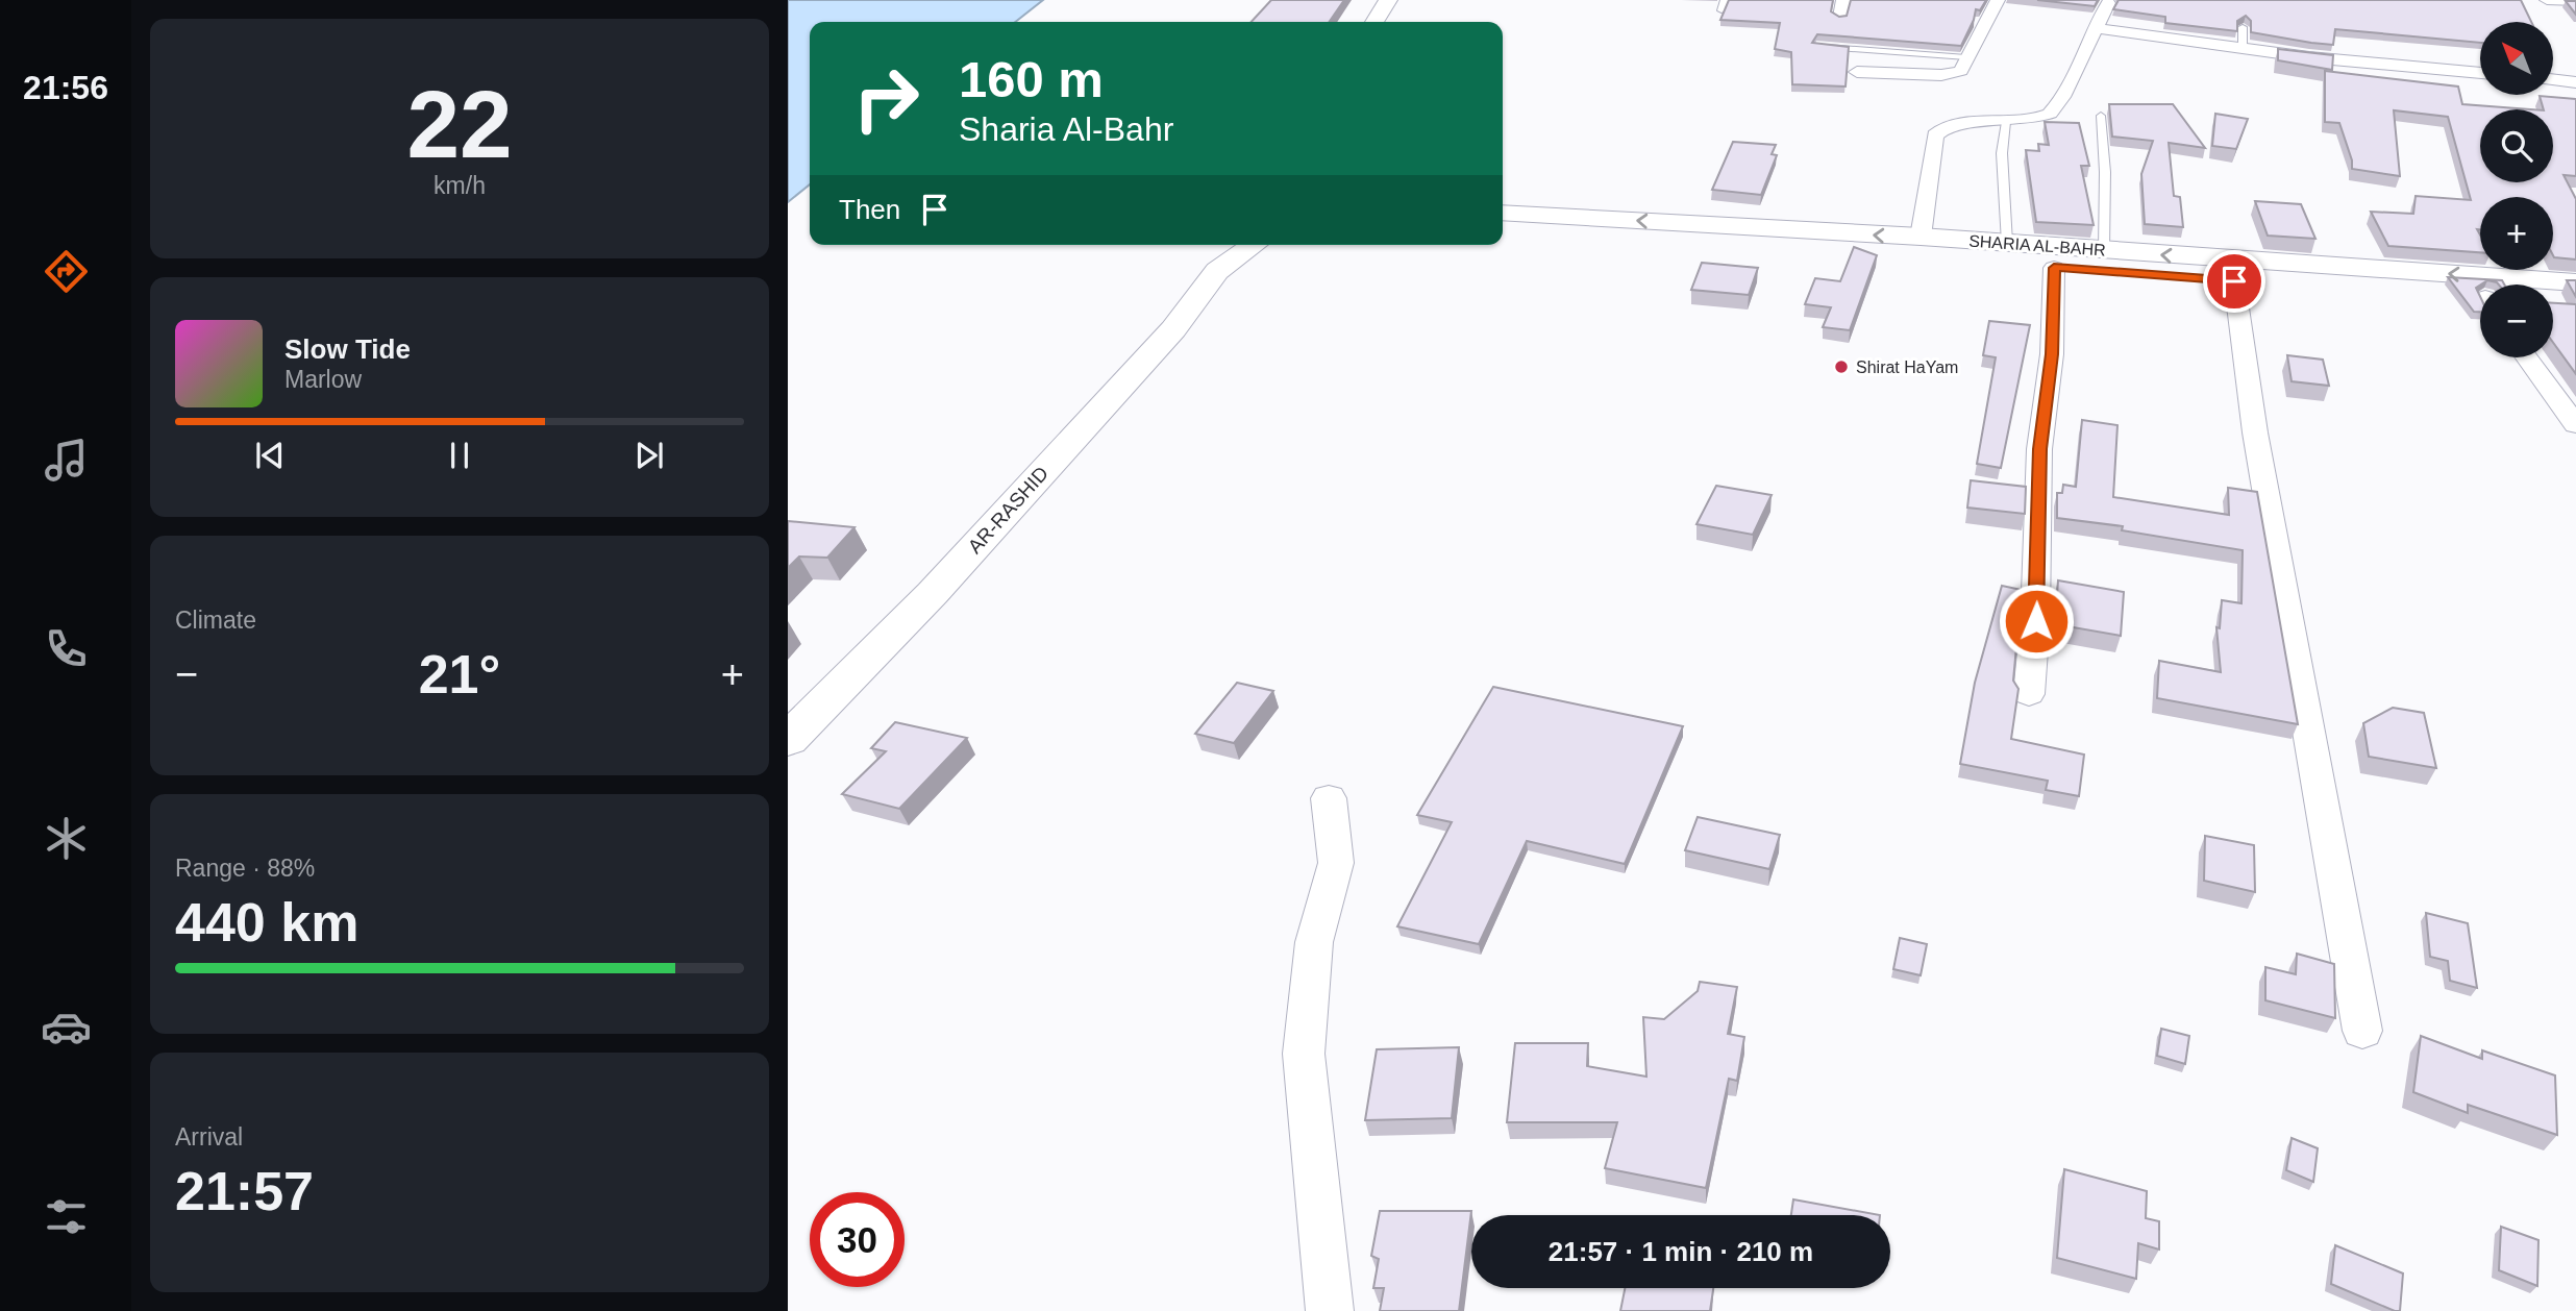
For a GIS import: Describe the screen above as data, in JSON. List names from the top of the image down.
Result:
{
  "streets": {
    "main road": ["SHARIA AL-BAHR", "AR-RASHID"]
  },
  "places": ["Shirat HaYam"],
  "north": "top left",
  "page": {
    "tabs": "21:56",
    "tile": [
      ["22", "km/h"],
      "Climate",
      ["Range · 88%", "440 km"],
      ["Arrival", "21:57"]
    ],
    "map_buttons": ["+", "−"],
    "turn": ["160 m", "Sharia Al-Bahr"],
    "then": "Then",
    "song": ["Slow Tide", "Marlow"],
    "heat": ["−", "21°", "+"],
    "limit": "30",
    "trip": "21:57 · 1 min · 210 m"
  }
}
